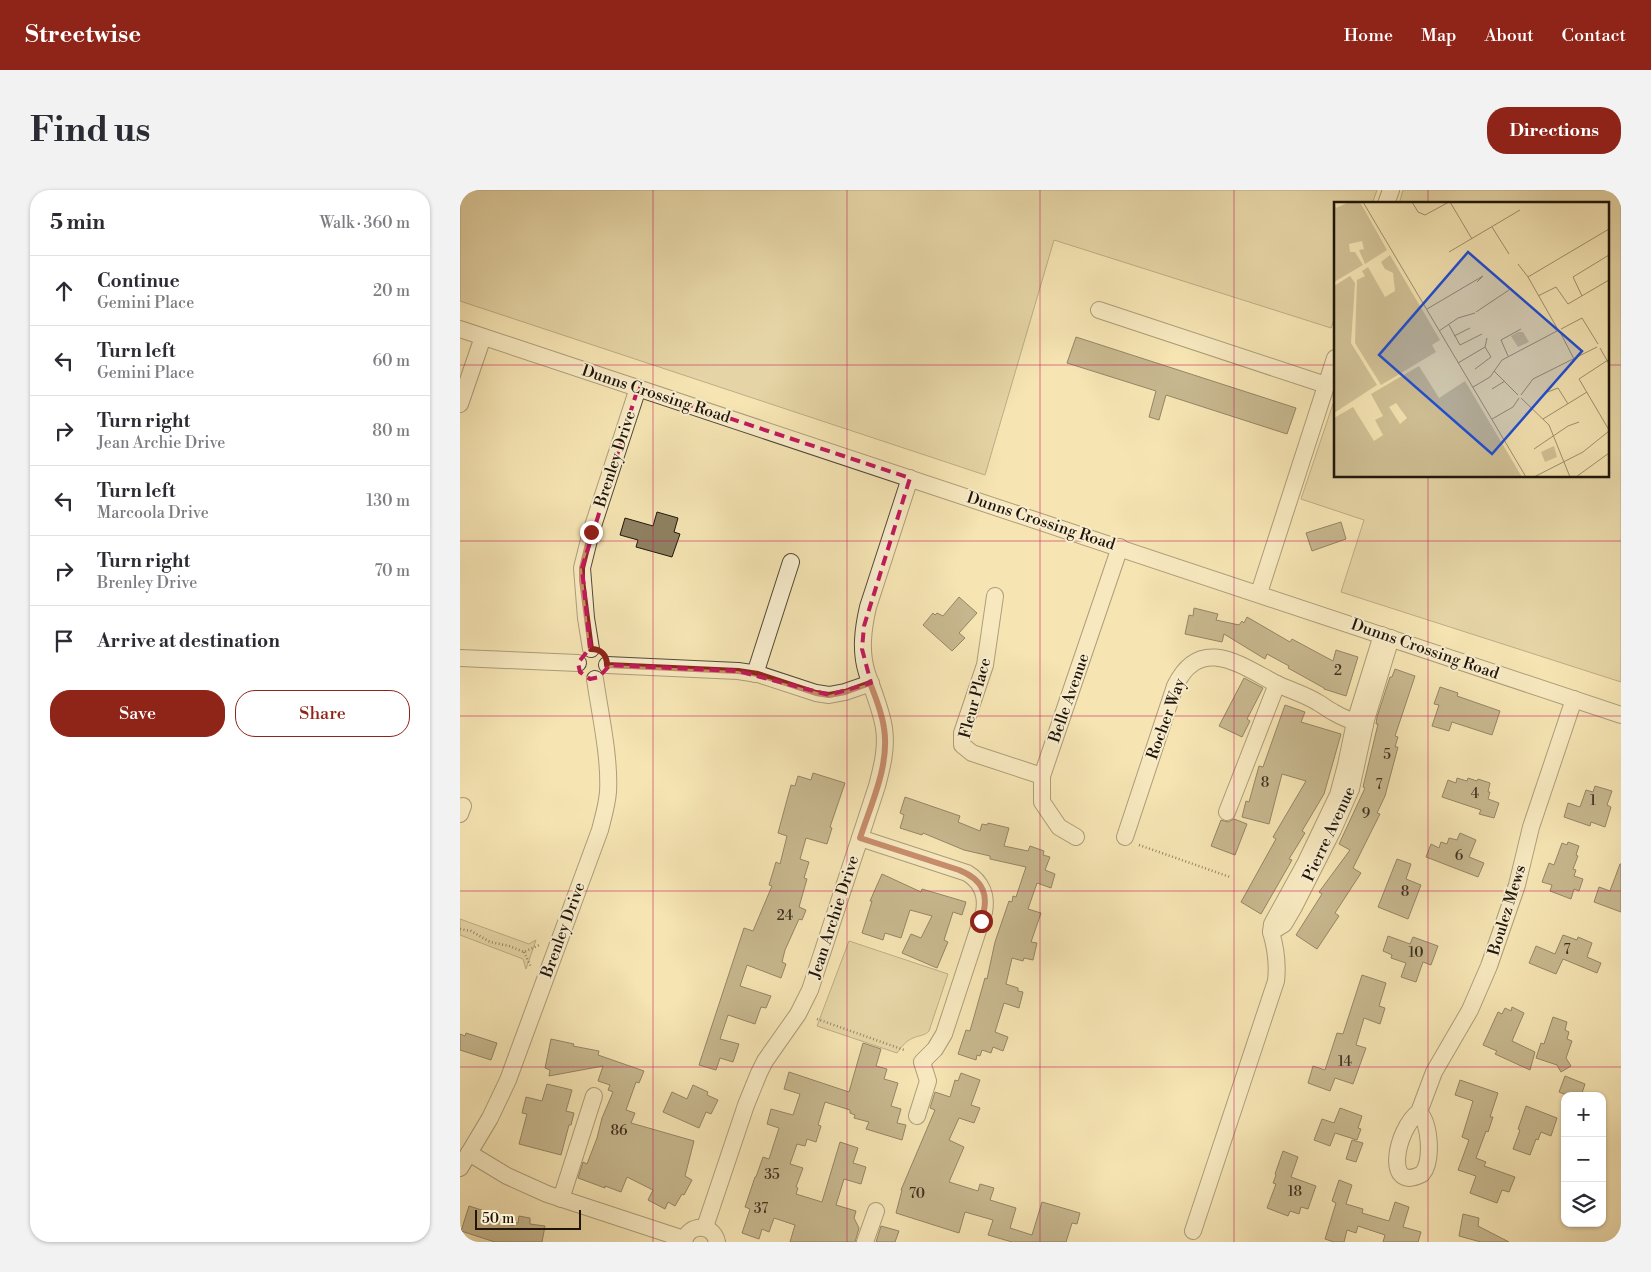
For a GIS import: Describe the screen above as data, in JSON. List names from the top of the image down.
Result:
{
  "streets": {
    "street": [
      "Dunns Crossing Road",
      "Brenley Drive",
      "Fleur Place",
      "Belle Avenue",
      "Rocher Way",
      "Pierre Avenue",
      "Boulez Mews",
      "Jean Archie Drive"
    ]
  },
  "crossings": [
    ["Dunns Crossing Road", "Brenley Drive"],
    ["Dunns Crossing Road", "Belle Avenue"],
    ["Dunns Crossing Road", "Pierre Avenue"],
    ["Dunns Crossing Road", "Boulez Mews"],
    ["Dunns Crossing Road", "Jean Archie Drive"],
    ["Fleur Place", "Belle Avenue"],
    ["Rocher Way", "Pierre Avenue"]
  ],
  "house_numbers": [
    "2",
    "5",
    "8",
    "7",
    "4",
    "1",
    "9",
    "6",
    "8",
    "24",
    "7",
    "10",
    "14",
    "86",
    "35",
    "18",
    "70",
    "37"
  ],
  "scale_bar": "50 m",
  "page": {
    "header": "Streetwise",
    "nav": [
      "Home",
      "Map",
      "About",
      "Contact"
    ],
    "buttons": [
      "Directions",
      ["Save", "Share"]
    ],
    "title": "Find us",
    "heading": ["5 min", "Walk · 360 m"],
    "list": [
      ["Continue", "Gemini Place", "20 m"],
      ["Turn left", "Gemini Place", "60 m"],
      ["Turn right", "Jean Archie Drive", "80 m"],
      ["Turn left", "Marcoola Drive", "130 m"],
      ["Turn right", "Brenley Drive", "70 m"],
      "Arrive at destination"
    ],
    "map_buttons": ["+", "−"],
    "scale": "50 m"
  }
}
